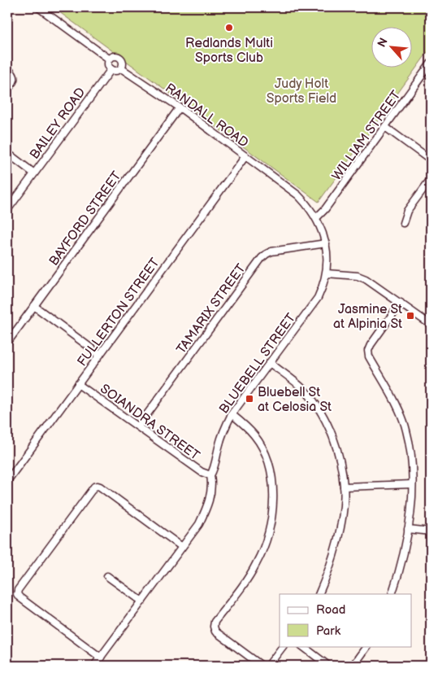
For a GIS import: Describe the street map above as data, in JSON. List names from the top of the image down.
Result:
{
  "streets": {
    "street": [
      "RANDALL ROAD",
      "BAILEY ROAD",
      "WILLIAM STREET",
      "BAYFORD STREET",
      "TAMARIX STREET",
      "FULLERTON STREET",
      "BLUEBELL STREET",
      "SOIANDRA STREET"
    ]
  },
  "crossings": [
    ["RANDALL ROAD", "BAILEY ROAD"],
    ["RANDALL ROAD", "BAYFORD STREET"],
    ["RANDALL ROAD", "FULLERTON STREET"],
    ["RANDALL ROAD", "BLUEBELL STREET"],
    ["WILLIAM STREET", "BLUEBELL STREET"],
    ["TAMARIX STREET", "BLUEBELL STREET"],
    ["TAMARIX STREET", "SOIANDRA STREET"],
    ["FULLERTON STREET", "SOIANDRA STREET"],
    ["BLUEBELL STREET", "SOIANDRA STREET"]
  ],
  "parks": ["Judy Holt Sports Field"],
  "places": {
    "other": ["Redlands Multi Sports Club"],
    "transit": ["Jasmine St at Alpinia St", "Bluebell St at Celosia St"]
  },
  "legend": ["Road", "Park"],
  "north": "top left"
}
